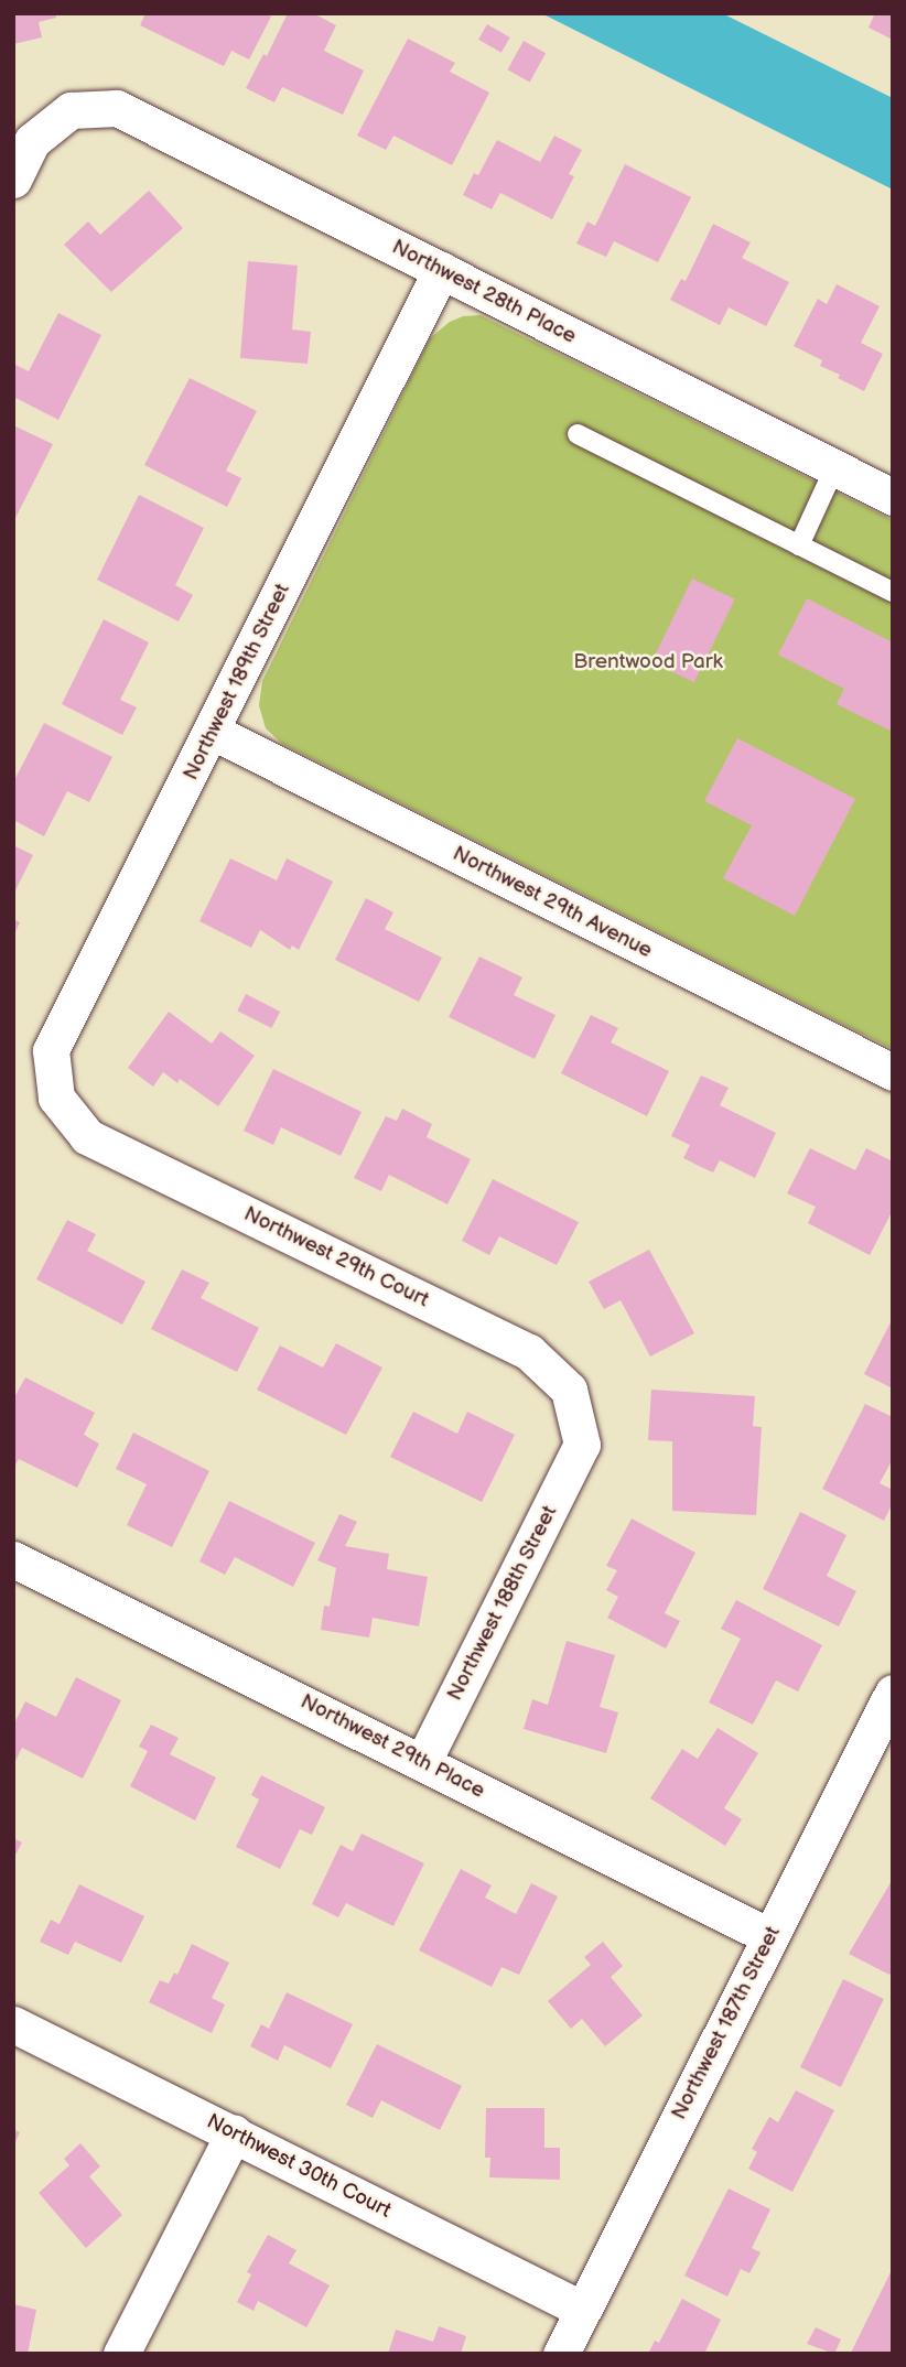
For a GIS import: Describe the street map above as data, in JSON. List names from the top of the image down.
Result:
{
  "streets": {
    "street": [
      "Northwest 28th Place",
      "Northwest 189th Street",
      "Northwest 29th Avenue",
      "Northwest 29th Court",
      "Northwest 188th Street",
      "Northwest 29th Place",
      "Northwest 187th Street",
      "Northwest 30th Court"
    ]
  },
  "crossings": [
    ["Northwest 28th Place", "Northwest 189th Street"],
    ["Northwest 189th Street", "Northwest 29th Avenue"],
    ["Northwest 189th Street", "Northwest 29th Court"],
    ["Northwest 29th Court", "Northwest 188th Street"],
    ["Northwest 188th Street", "Northwest 29th Place"],
    ["Northwest 29th Place", "Northwest 187th Street"],
    ["Northwest 187th Street", "Northwest 30th Court"]
  ],
  "parks": ["Brentwood Park"]
}
